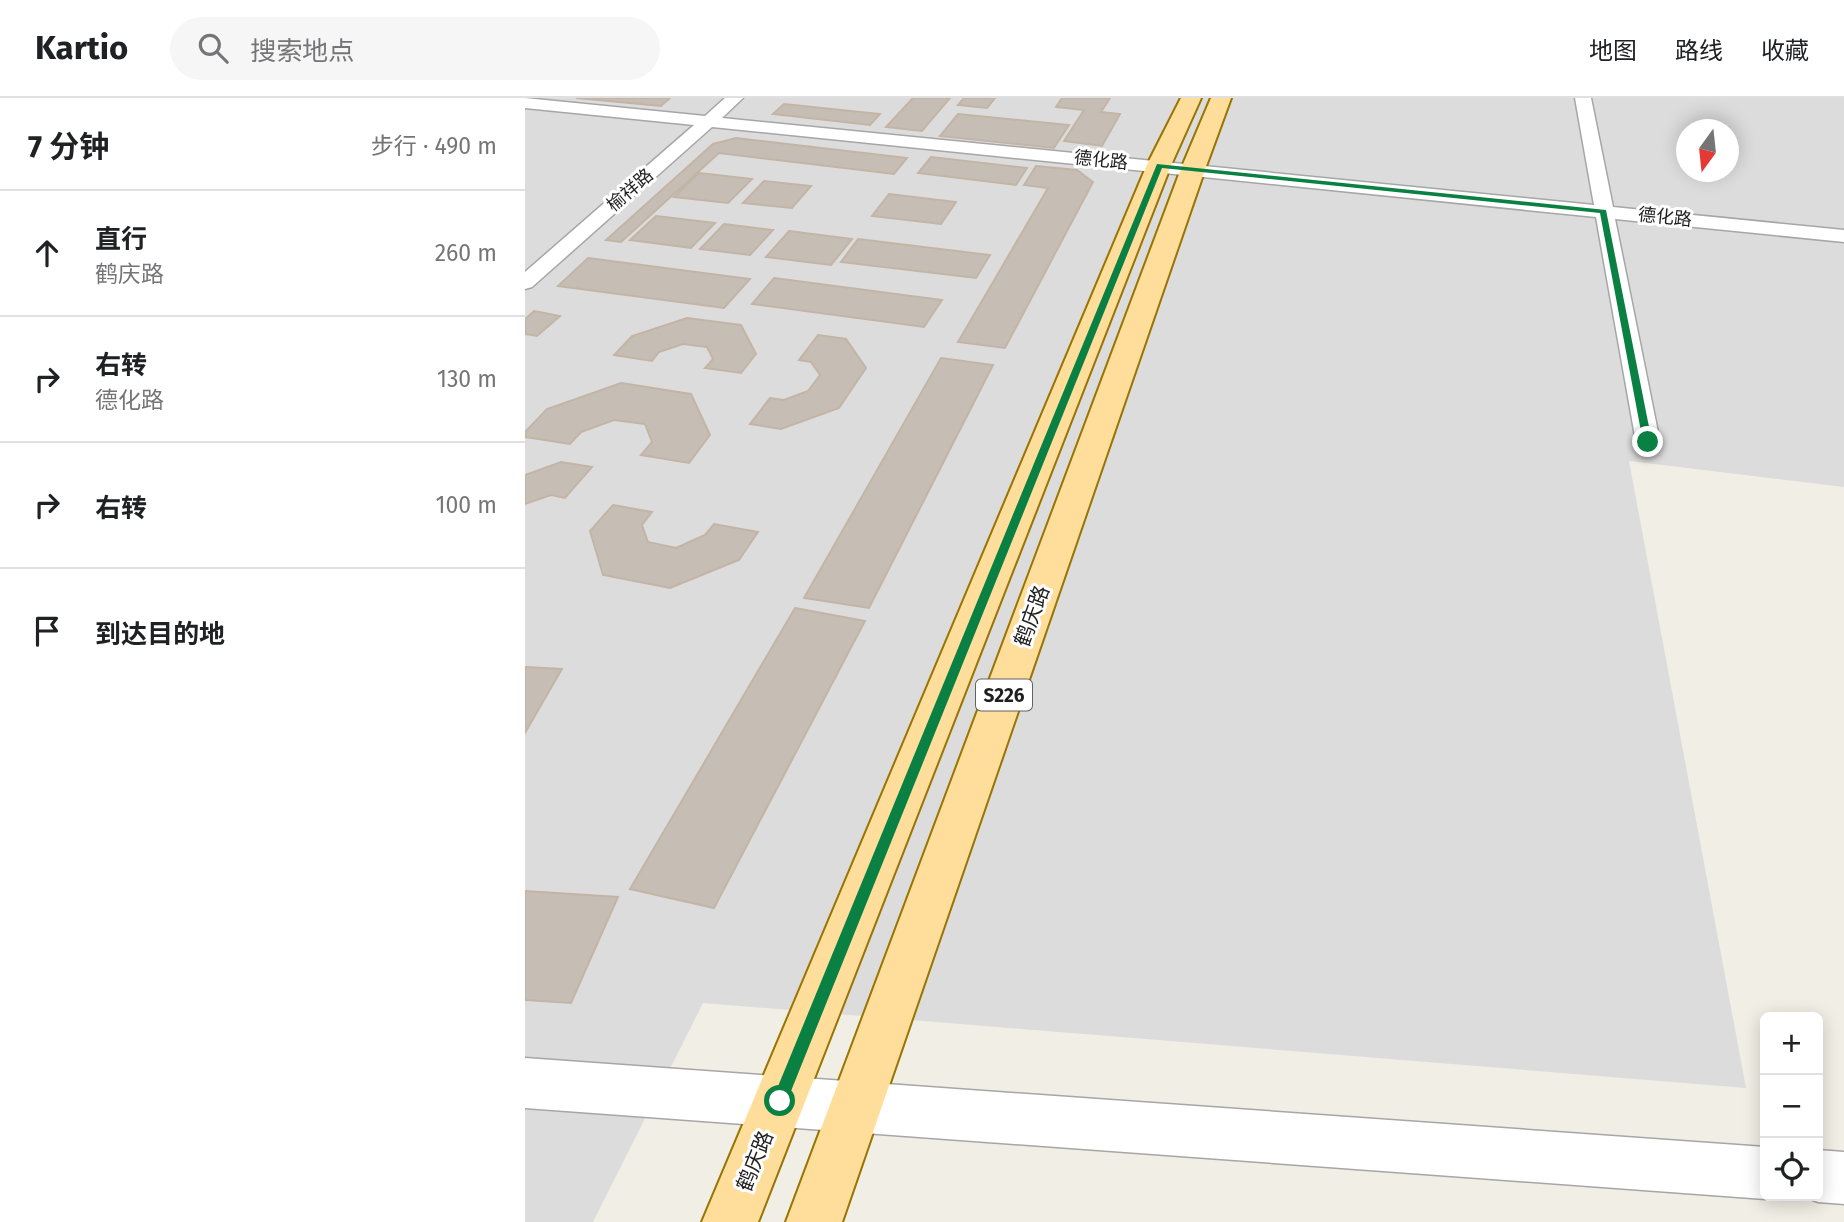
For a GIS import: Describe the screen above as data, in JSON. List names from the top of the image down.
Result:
{
  "streets": {
    "main road": ["鹤庆路", "S226"],
    "street": ["德化路", "榆祥路"]
  },
  "crossings": [
    ["德化路", "榆祥路"],
    ["德化路", "鹤庆路"],
    ["德化路", "S226"],
    ["鹤庆路", "S226"]
  ],
  "north": "bottom",
  "page": {
    "header": "Kartio",
    "search": "搜索地点",
    "nav": ["地图", "路线", "收藏"],
    "heading": ["7 分钟", "步行 · 490 m"],
    "list": [
      ["直行", "鹤庆路", "260 m"],
      ["右转", "德化路", "130 m"],
      ["右转", "100 m"],
      "到达目的地"
    ],
    "map_buttons": ["+", "−"]
  }
}
